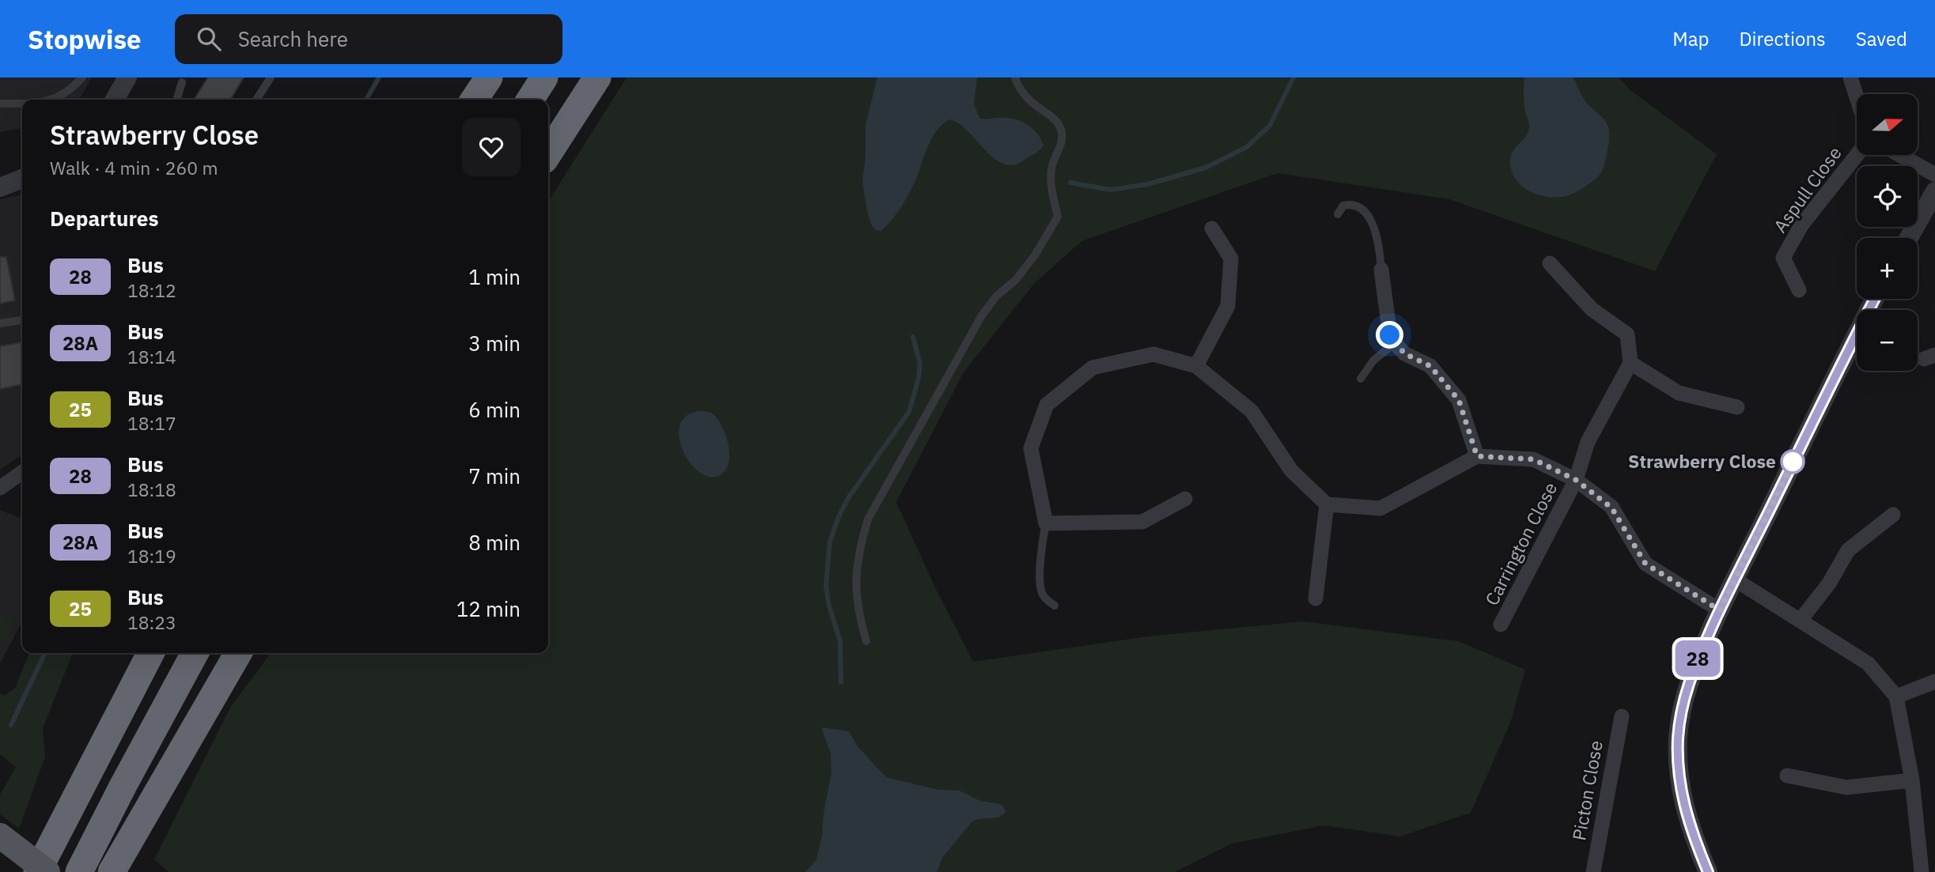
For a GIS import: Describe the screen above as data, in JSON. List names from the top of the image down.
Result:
{
  "streets": {
    "street": ["Aspull Close", "Carrington Close", "Picton Close"]
  },
  "places": ["Strawberry Close"],
  "lines": ["bus line 28"],
  "north": "right",
  "page": {
    "header": "Stopwise",
    "search": "Search here",
    "nav": ["Map", "Directions", "Saved"],
    "on_map": "28",
    "map_buttons": ["+", "−"],
    "heading": [
      ["Strawberry Close", "Walk · 4 min · 260 m"],
      "Departures"
    ],
    "list": [
      {
        "mark": "28",
        "name": "Bus",
        "note": "18:12",
        "value": "1 min"
      },
      {
        "mark": "28A",
        "name": "Bus",
        "note": "18:14",
        "value": "3 min"
      },
      {
        "mark": "25",
        "name": "Bus",
        "note": "18:17",
        "value": "6 min"
      },
      {
        "mark": "28",
        "name": "Bus",
        "note": "18:18",
        "value": "7 min"
      },
      {
        "mark": "28A",
        "name": "Bus",
        "note": "18:19",
        "value": "8 min"
      },
      {
        "mark": "25",
        "name": "Bus",
        "note": "18:23",
        "value": "12 min"
      }
    ]
  }
}
